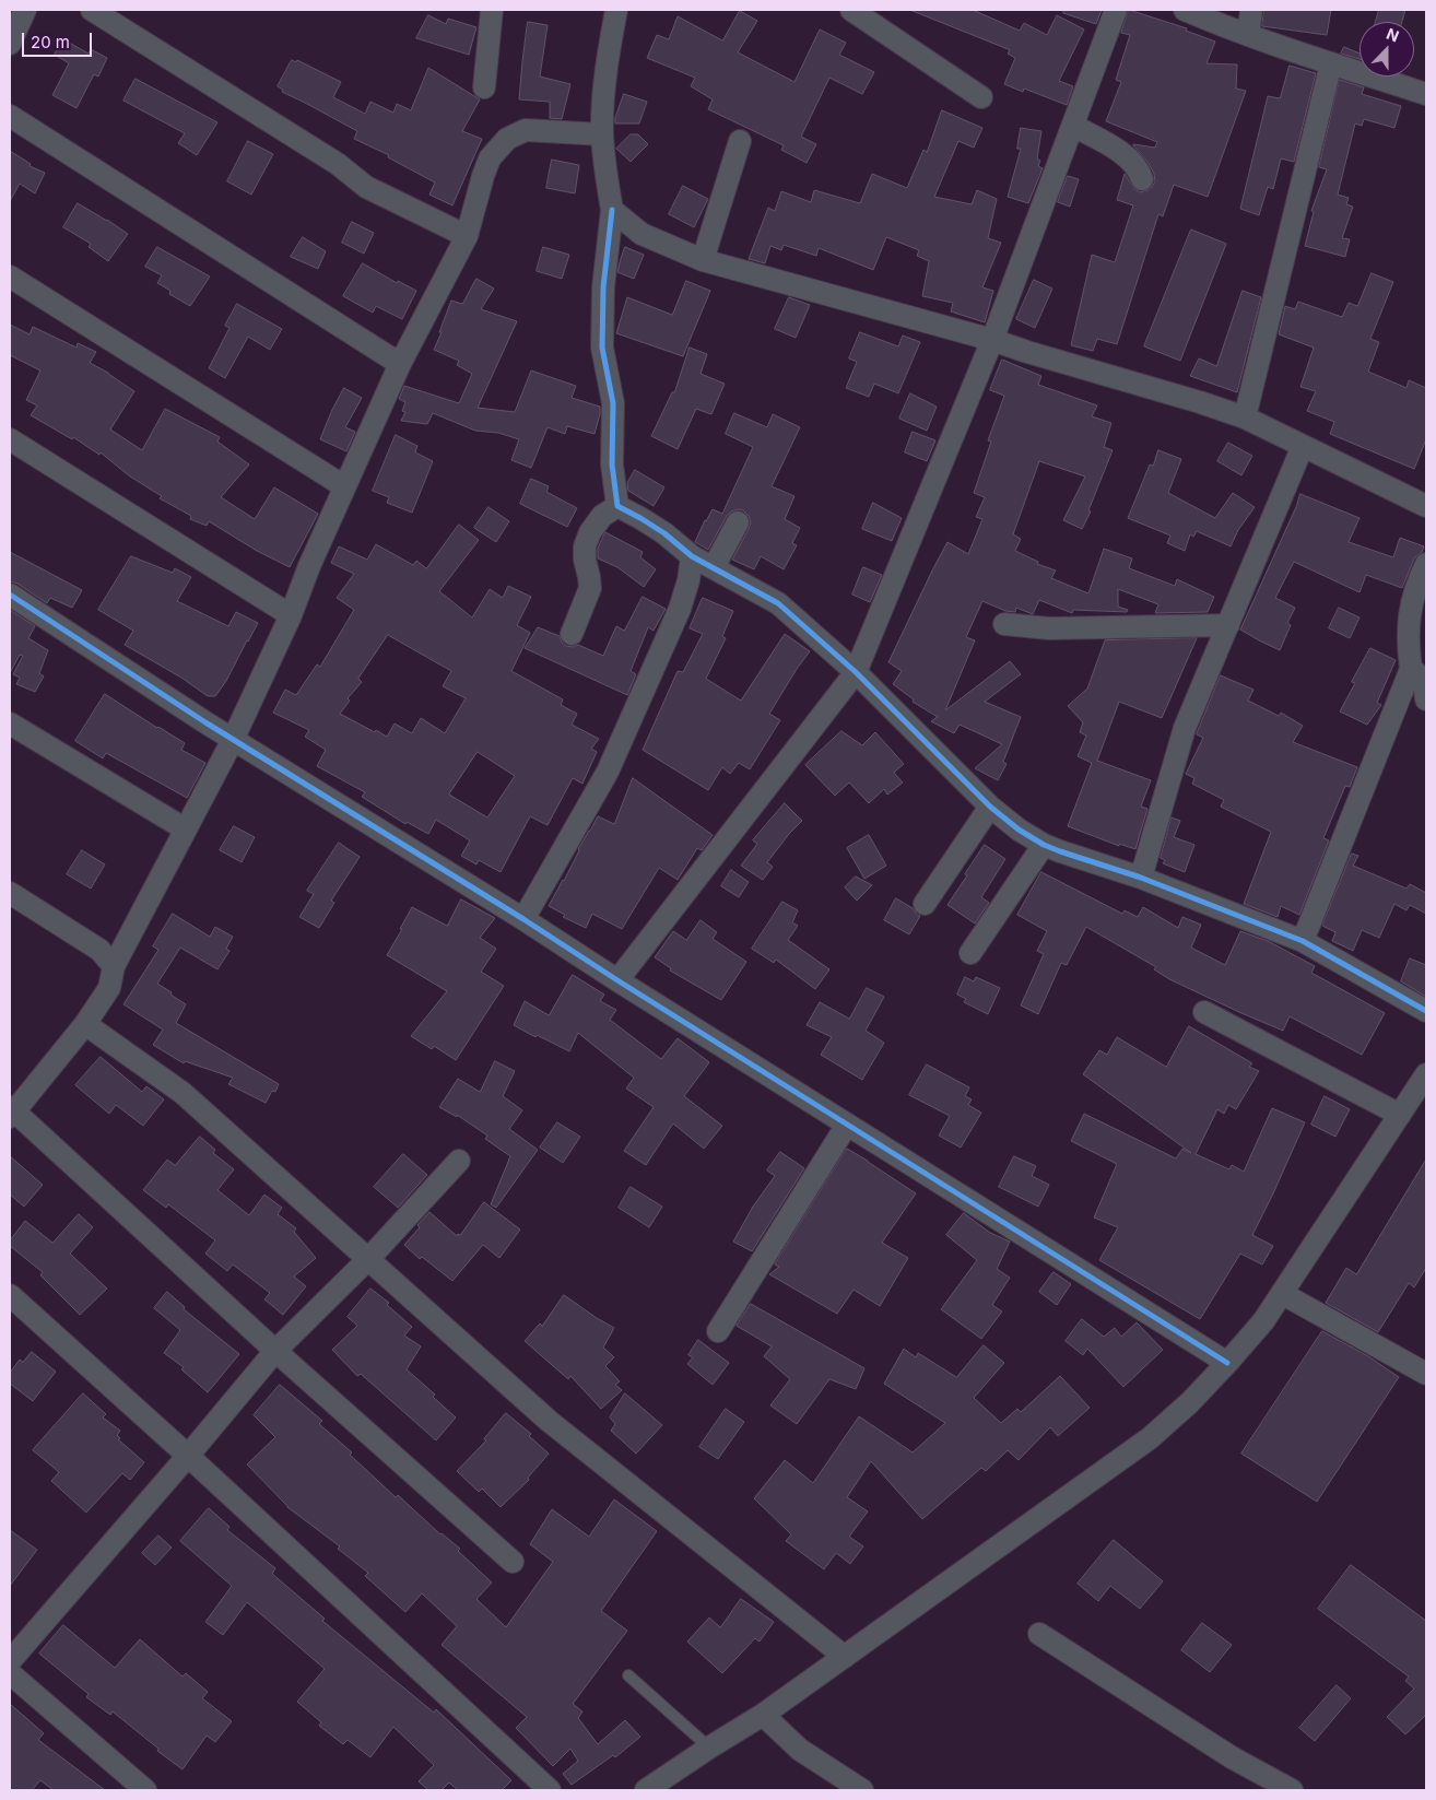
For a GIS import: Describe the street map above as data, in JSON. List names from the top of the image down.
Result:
{
  "scale_bar": "20 m",
  "north": "top"
}
